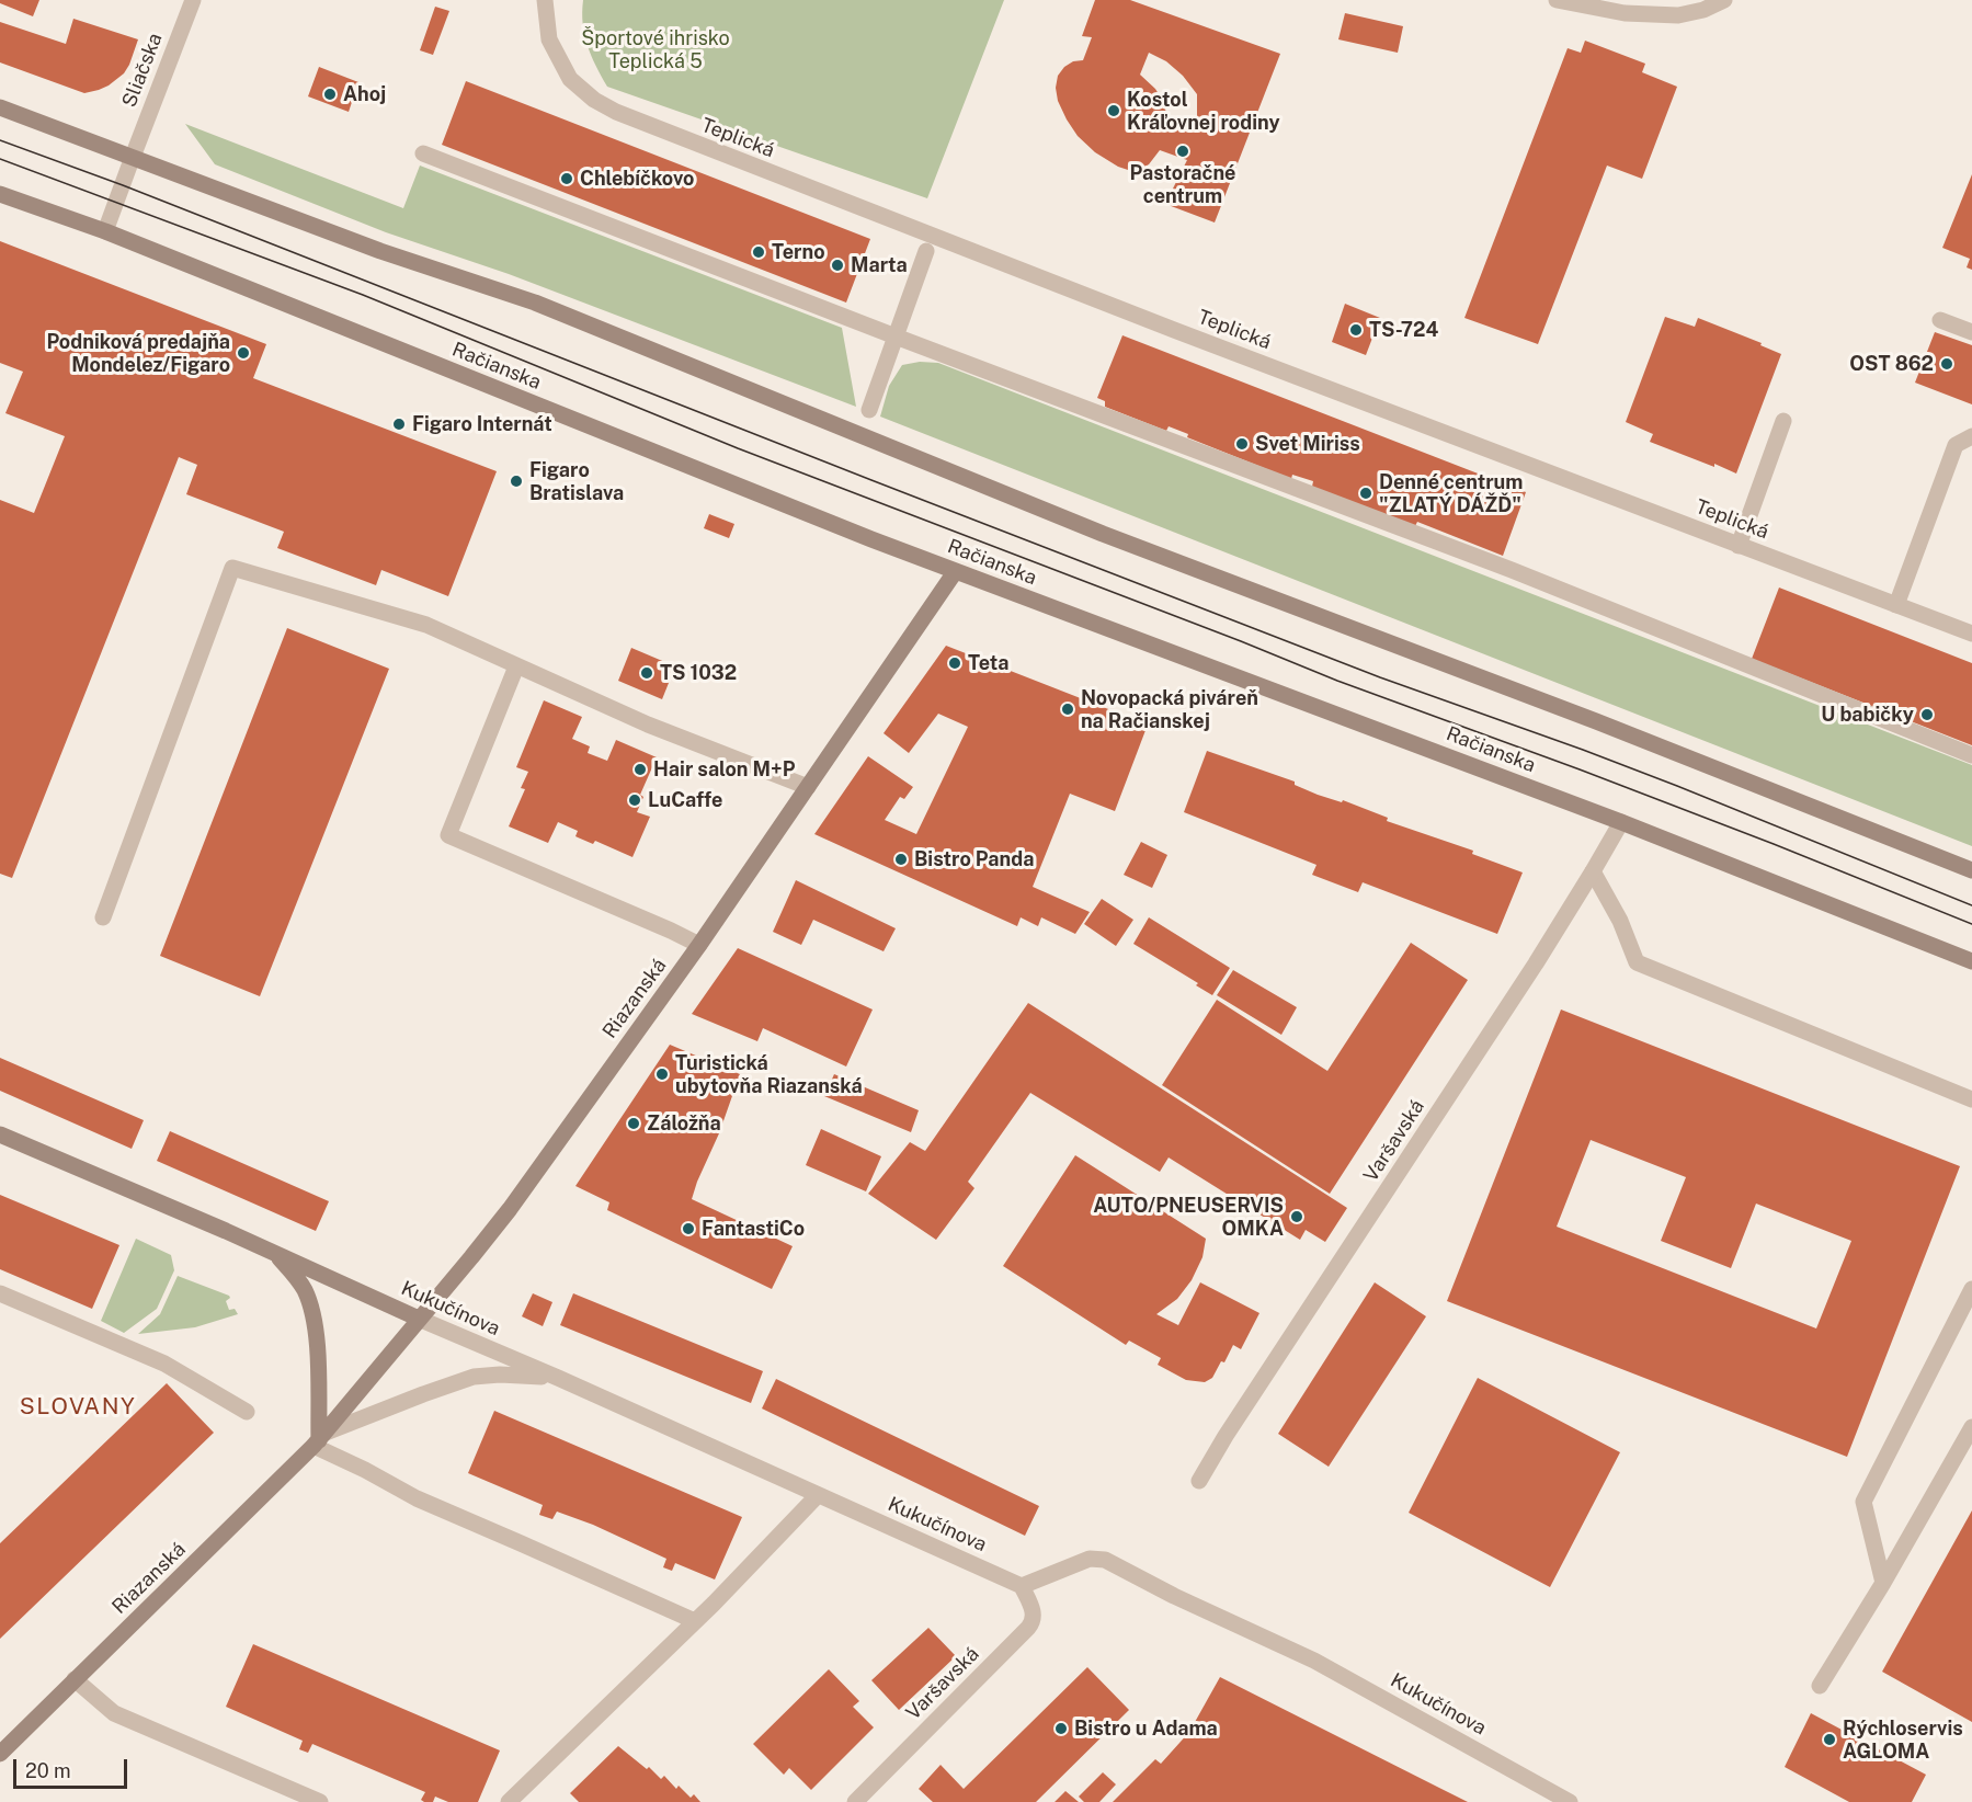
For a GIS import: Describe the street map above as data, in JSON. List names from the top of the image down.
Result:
{
  "streets": {
    "main road": ["Račianska", "Riazanská", "Kukučínova"],
    "street": ["Sliačska", "Teplická", "Varšavská"]
  },
  "crossings": [
    ["Sliačska", "Račianska"],
    ["Račianska", "Riazanská"],
    ["Račianska", "Varšavská"],
    ["Riazanská", "Kukučínova"],
    ["Varšavská", "Kukučínova"]
  ],
  "districts": ["SLOVANY"],
  "parks": ["Športové ihrisko Teplická 5"],
  "places": [
    "Ahoj",
    "Kostol Kráľovnej rodiny",
    "Pastoračné centrum",
    "Chlebíčkovo",
    "Terno",
    "Marta",
    "TS-724",
    "Podniková predajňa Mondelez/Figaro",
    "OST 862",
    "Figaro Internát",
    "Svet Miriss",
    "Figaro Bratislava",
    "Denné centrum \"ZLATÝ DÁŽĎ\"",
    "Teta",
    "TS 1032",
    "Novopacká piváreň na Račianskej",
    "U babičky",
    "Hair salon M+P",
    "LuCaffe",
    "Bistro Panda",
    "Turistická ubytovňa Riazanská",
    "Záložňa",
    "AUTO/PNEUSERVIS OMKA",
    "FantastiCo",
    "Bistro u Adama",
    "Rýchloservis AGLOMA"
  ],
  "scale_bar": "20 m"
}
